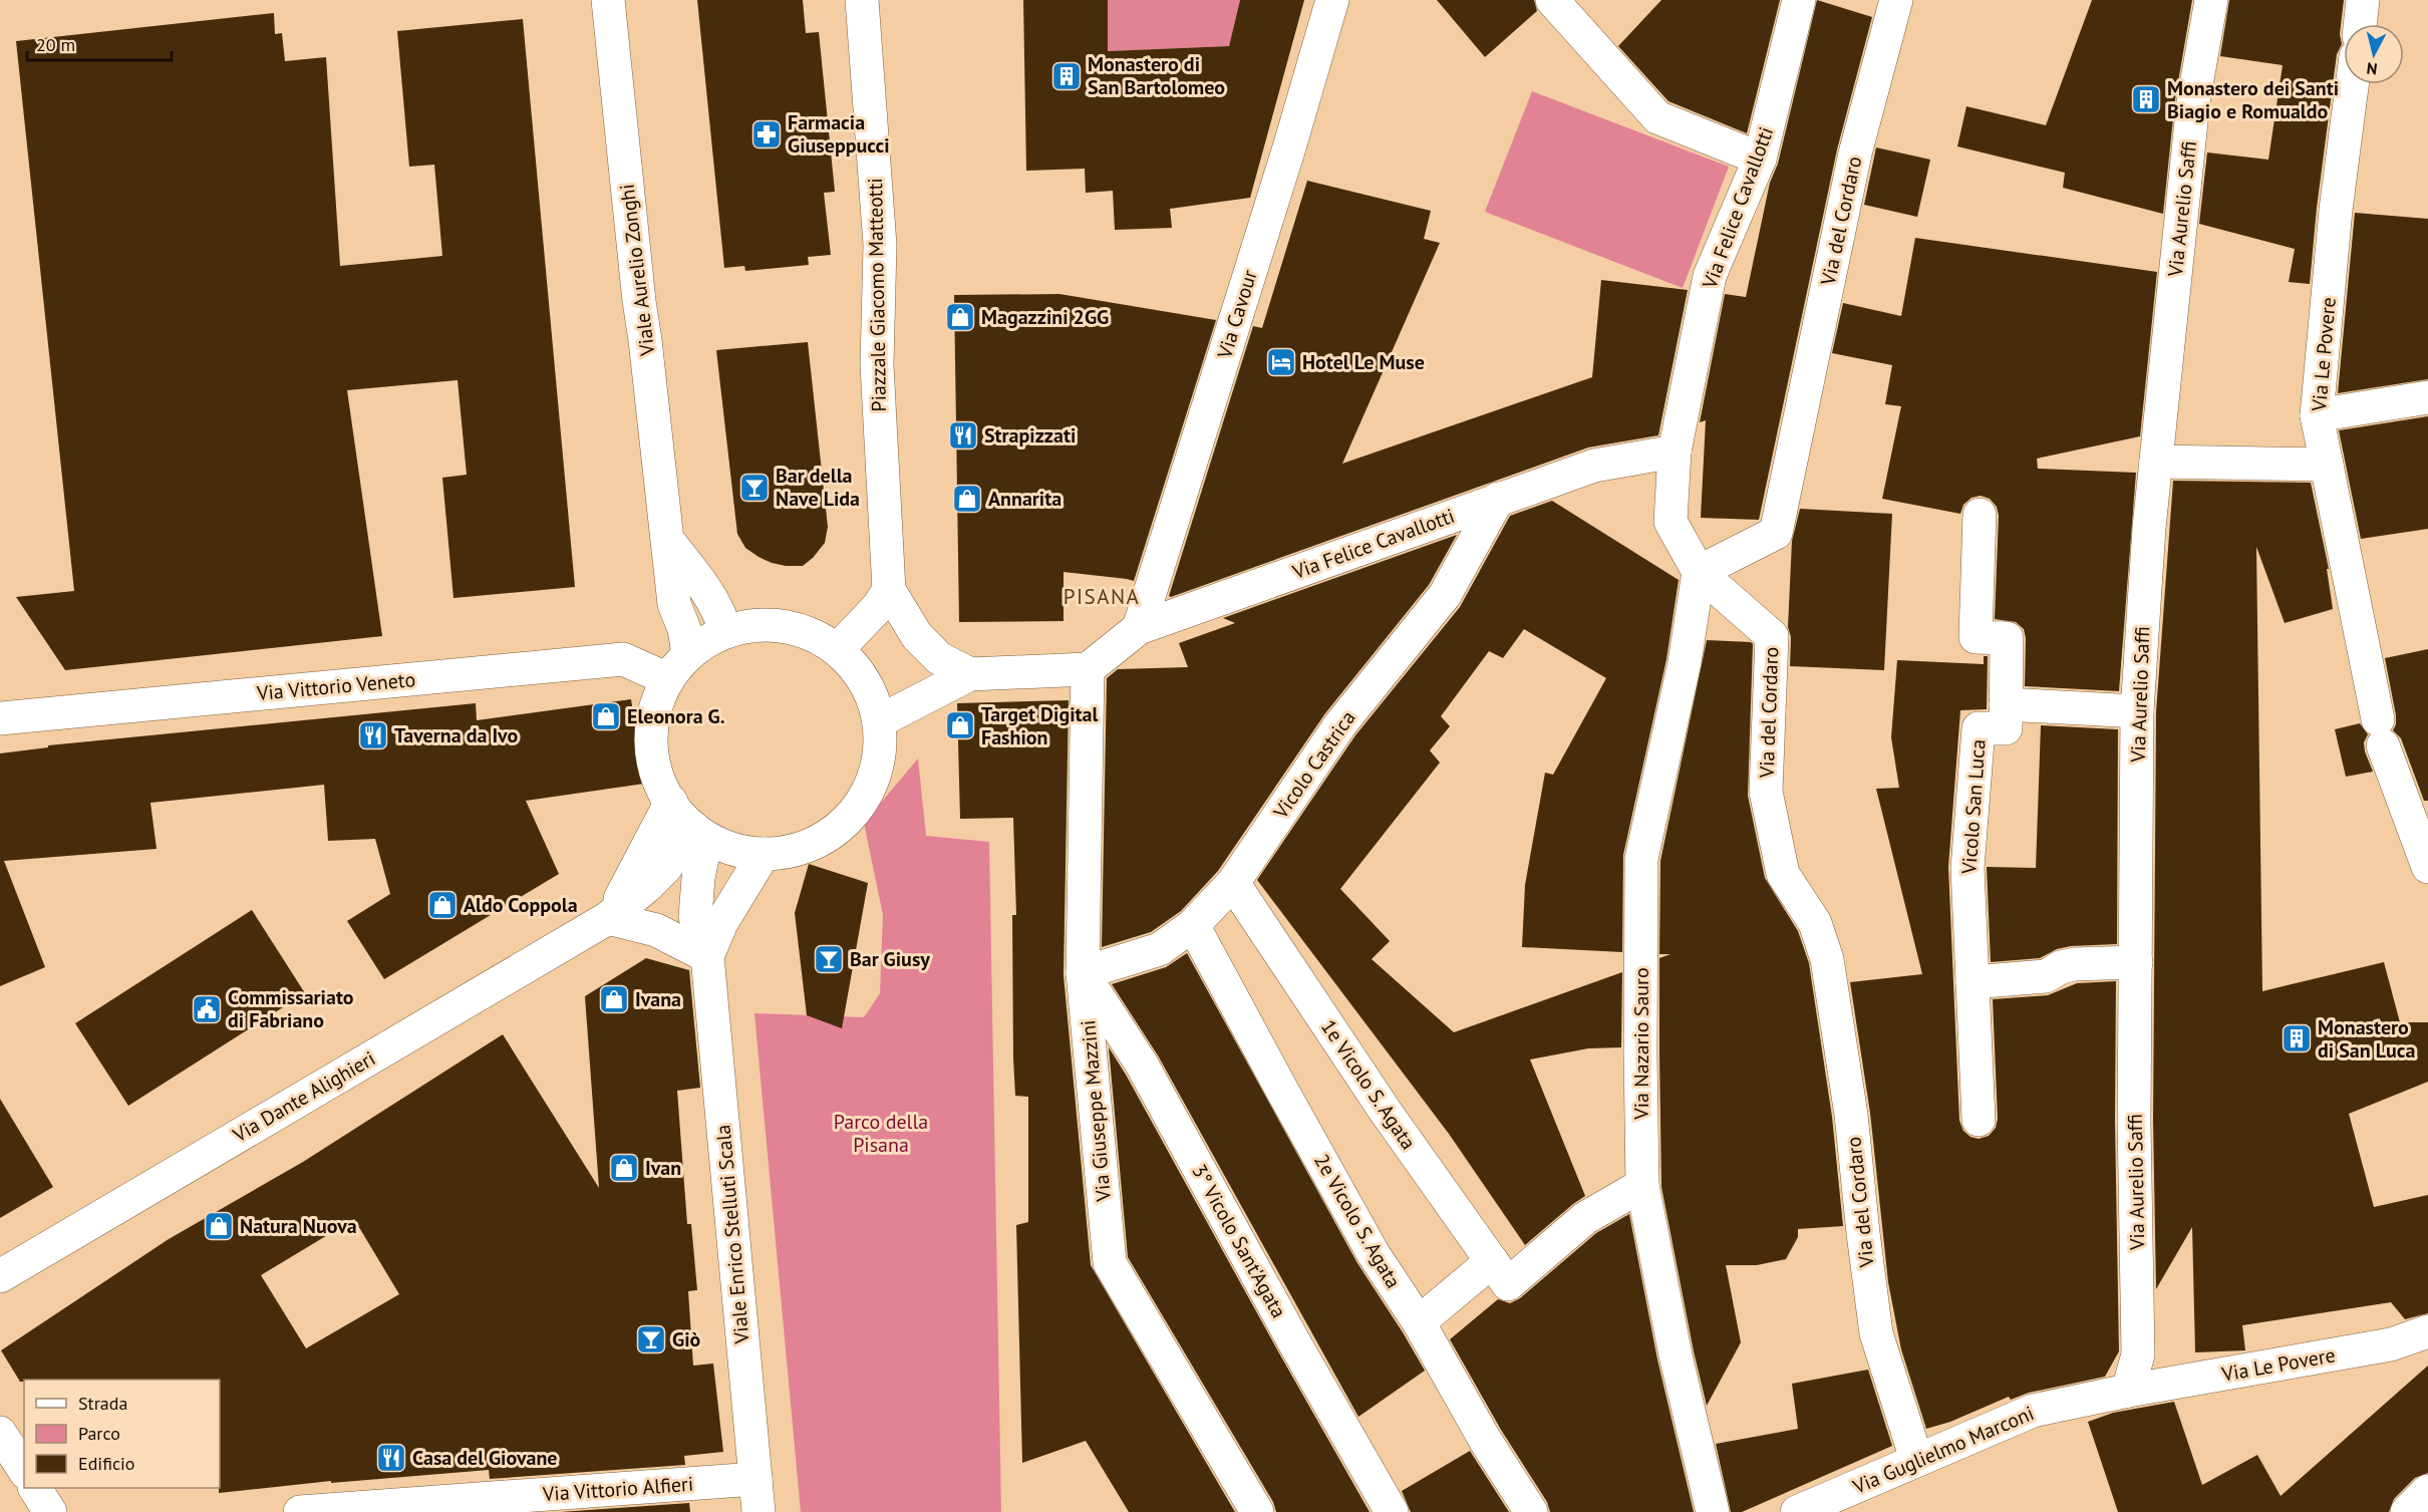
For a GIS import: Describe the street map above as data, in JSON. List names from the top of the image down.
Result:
{
  "streets": {
    "street": [
      "Via Felice Cavallotti",
      "Via Aurelio Saffi",
      "Via del Cordaro",
      "Viale Aurelio Zonghi",
      "Piazzale Giacomo Matteotti",
      "Via Cavour",
      "Via Le Povere",
      "Via Vittorio Veneto",
      "Vicolo Castrica",
      "Vicolo San Luca",
      "Via Nazario Sauro",
      "1e Vicolo S. Agata",
      "Via Dante Alighieri",
      "Via Giuseppe Mazzini",
      "2e Vicolo S. Agata",
      "Viale Enrico Stelluti Scala",
      "3° Vicolo Sant'Agata",
      "Via Guglielmo Marconi",
      "Via Vittorio Alfieri"
    ]
  },
  "crossings": [
    ["Via Felice Cavallotti", "Via del Cordaro"],
    ["Via Felice Cavallotti", "Piazzale Giacomo Matteotti"],
    ["Via Felice Cavallotti", "Via Cavour"],
    ["Via Felice Cavallotti", "Vicolo Castrica"],
    ["Via Felice Cavallotti", "Via Nazario Sauro"],
    ["Via Felice Cavallotti", "Via Giuseppe Mazzini"],
    ["Via Aurelio Saffi", "Via Le Povere"],
    ["Via Aurelio Saffi", "Via Guglielmo Marconi"],
    ["Via del Cordaro", "Via Nazario Sauro"],
    ["Via del Cordaro", "Via Guglielmo Marconi"],
    ["Piazzale Giacomo Matteotti", "Via Giuseppe Mazzini"],
    ["Via Le Povere", "Via Guglielmo Marconi"],
    ["Vicolo Castrica", "1e Vicolo S. Agata"],
    ["Vicolo Castrica", "Via Giuseppe Mazzini"],
    ["Vicolo Castrica", "2e Vicolo S. Agata"],
    ["Vicolo Castrica", "3° Vicolo Sant'Agata"],
    ["Via Dante Alighieri", "Viale Enrico Stelluti Scala"],
    ["Via Giuseppe Mazzini", "3° Vicolo Sant'Agata"],
    ["Viale Enrico Stelluti Scala", "Via Vittorio Alfieri"]
  ],
  "districts": ["PISANA"],
  "parks": ["Parco della Pisana"],
  "places": {
    "building": ["Monastero di San Bartolomeo", "Monastero dei Santi Biagio e Romualdo", "Monastero di San Luca"],
    "pharmacy": ["Farmacia Giuseppucci"],
    "shop": [
      "Magazzini 2GG",
      "Annarita",
      "Eleonora G.",
      "Target Digital Fashion",
      "Aldo Coppola",
      "Ivana",
      "Ivan",
      "Natura Nuova"
    ],
    "hotel": ["Hotel Le Muse"],
    "restaurant": ["Strapizzati", "Taverna da Ivo", "Casa del Giovane"],
    "bar": ["Bar della Nave Lida", "Bar Giusy", "Giò"],
    "public building": ["Commissariato di Fabriano"]
  },
  "legend": ["Strada", "Parco", "Edificio"],
  "scale_bar": "20 m",
  "north": "bottom"
}
